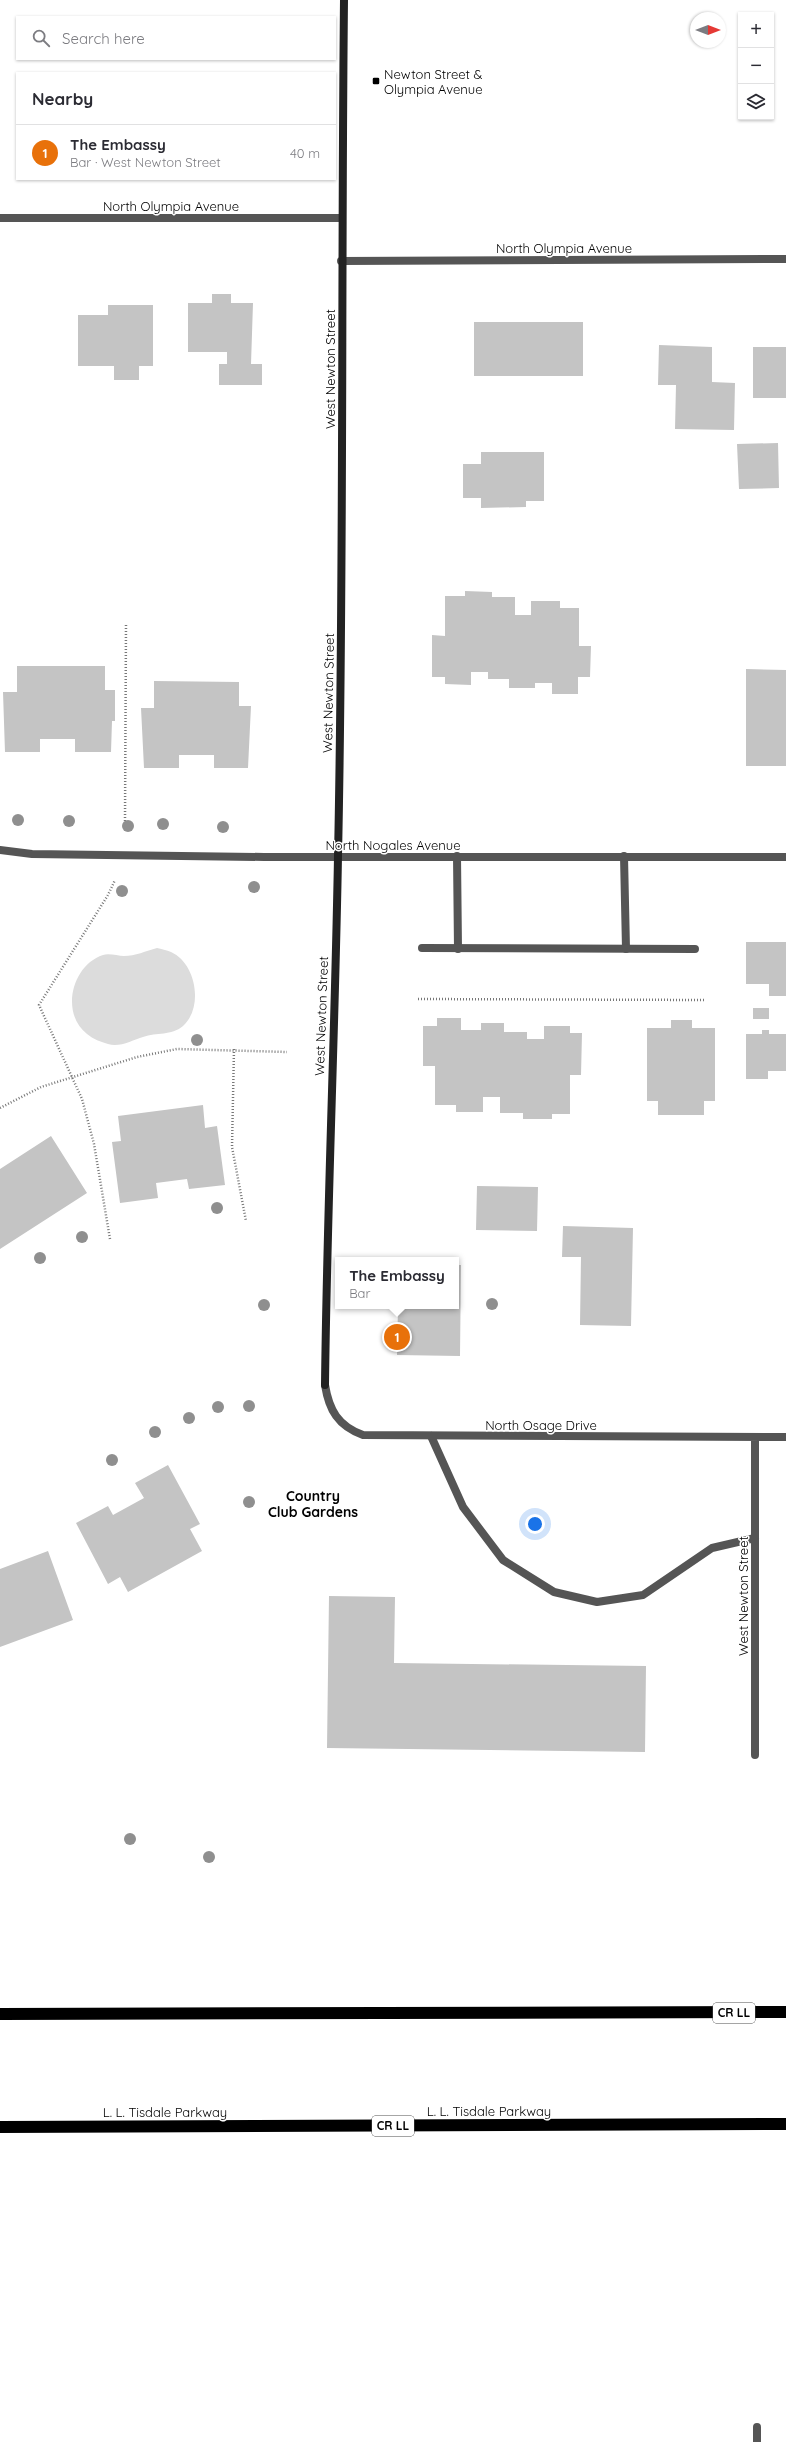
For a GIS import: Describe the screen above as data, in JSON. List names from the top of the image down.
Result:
{
  "streets": {
    "highway": ["CR LL", "L. L. Tisdale Parkway"],
    "street": [
      "North Olympia Avenue",
      "West Newton Street",
      "North Nogales Avenue",
      "North Osage Drive"
    ]
  },
  "crossings": [
    ["North Olympia Avenue", "West Newton Street"],
    ["West Newton Street", "North Nogales Avenue"],
    ["West Newton Street", "North Osage Drive"]
  ],
  "districts": ["Country Club Gardens"],
  "places": {
    "transit": ["Newton Street & Olympia Avenue"]
  },
  "north": "right",
  "page": {
    "map_buttons": ["+", "−"],
    "search": "Search here",
    "heading": "Nearby",
    "list": [
      {
        "mark": "1",
        "name": "The Embassy",
        "note": "Bar · West Newton Street",
        "value": "40 m"
      }
    ],
    "popup": ["The Embassy", "Bar"],
    "pins": "1"
  }
}
